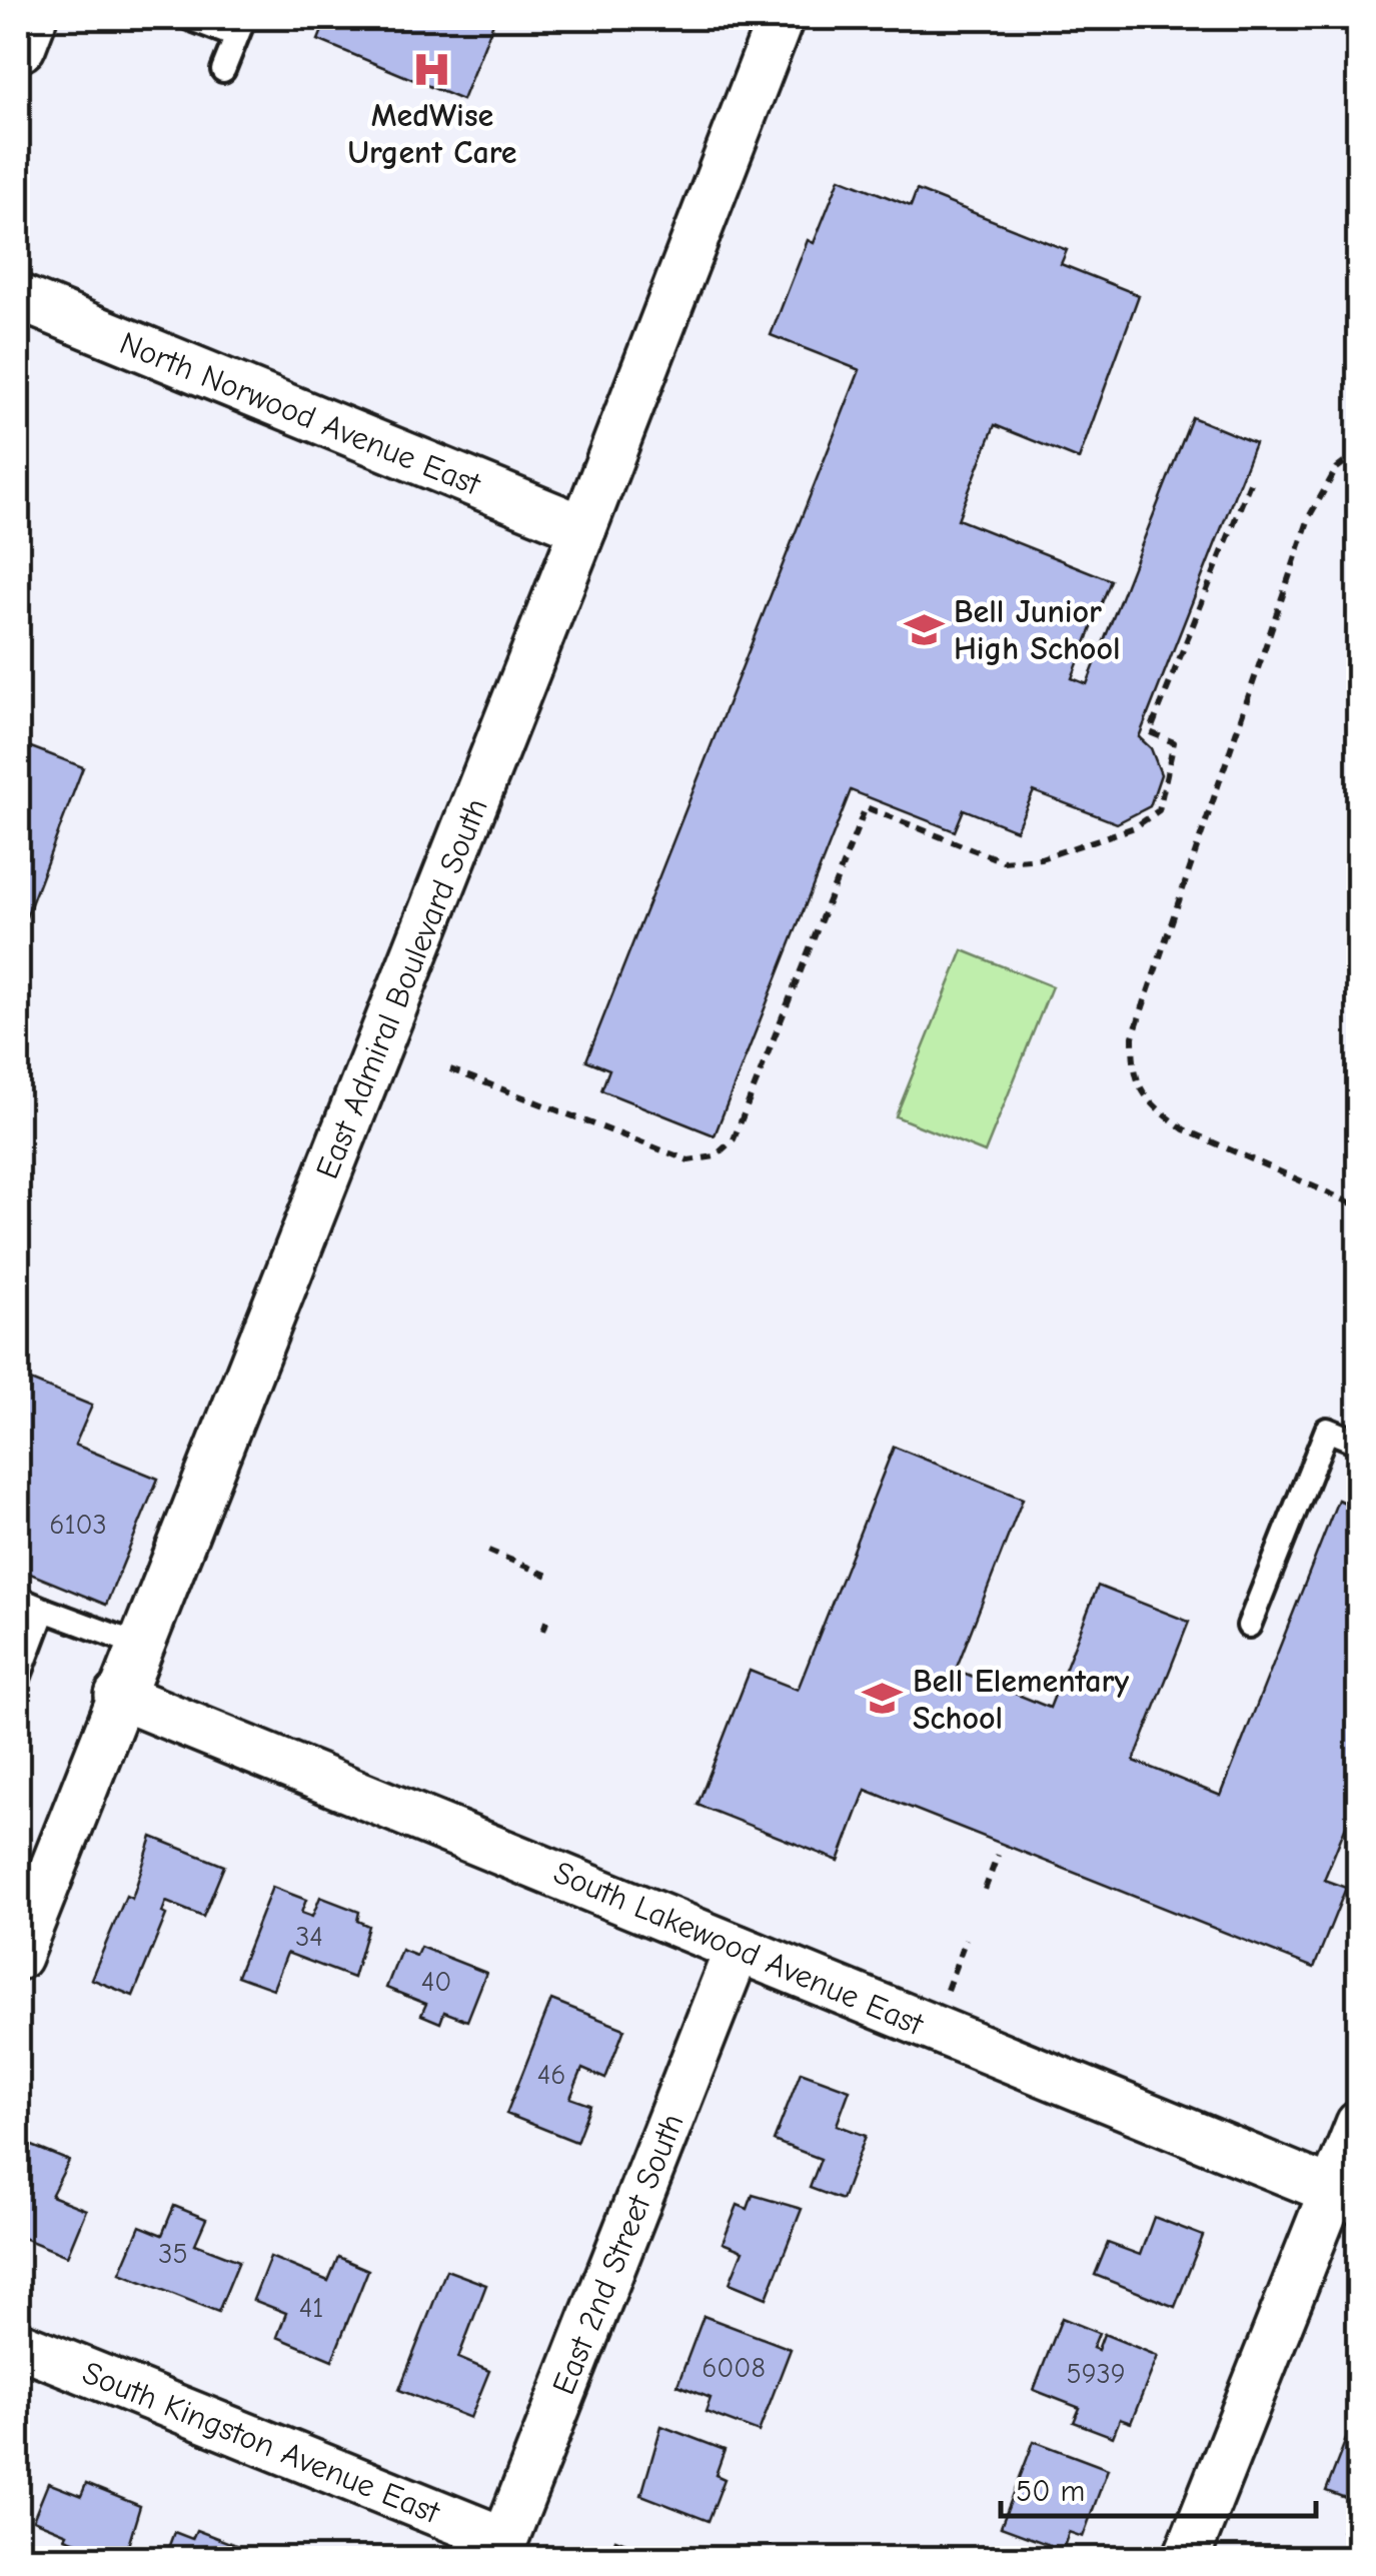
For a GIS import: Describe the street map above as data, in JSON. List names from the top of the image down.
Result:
{
  "streets": {
    "street": [
      "North Norwood Avenue East",
      "East Admiral Boulevard South",
      "South Lakewood Avenue East",
      "East 2nd Street South",
      "South Kingston Avenue East"
    ]
  },
  "crossings": [
    ["North Norwood Avenue East", "East Admiral Boulevard South"],
    ["East Admiral Boulevard South", "South Lakewood Avenue East"],
    ["South Lakewood Avenue East", "East 2nd Street South"],
    ["East 2nd Street South", "South Kingston Avenue East"]
  ],
  "places": {
    "hospital": ["MedWise Urgent Care"],
    "school or university": ["Bell Junior High School", "Bell Elementary School"]
  },
  "house_numbers": [
    "6103",
    "34",
    "40",
    "46",
    "35",
    "41",
    "6008",
    "5939"
  ],
  "scale_bar": "50 m"
}
